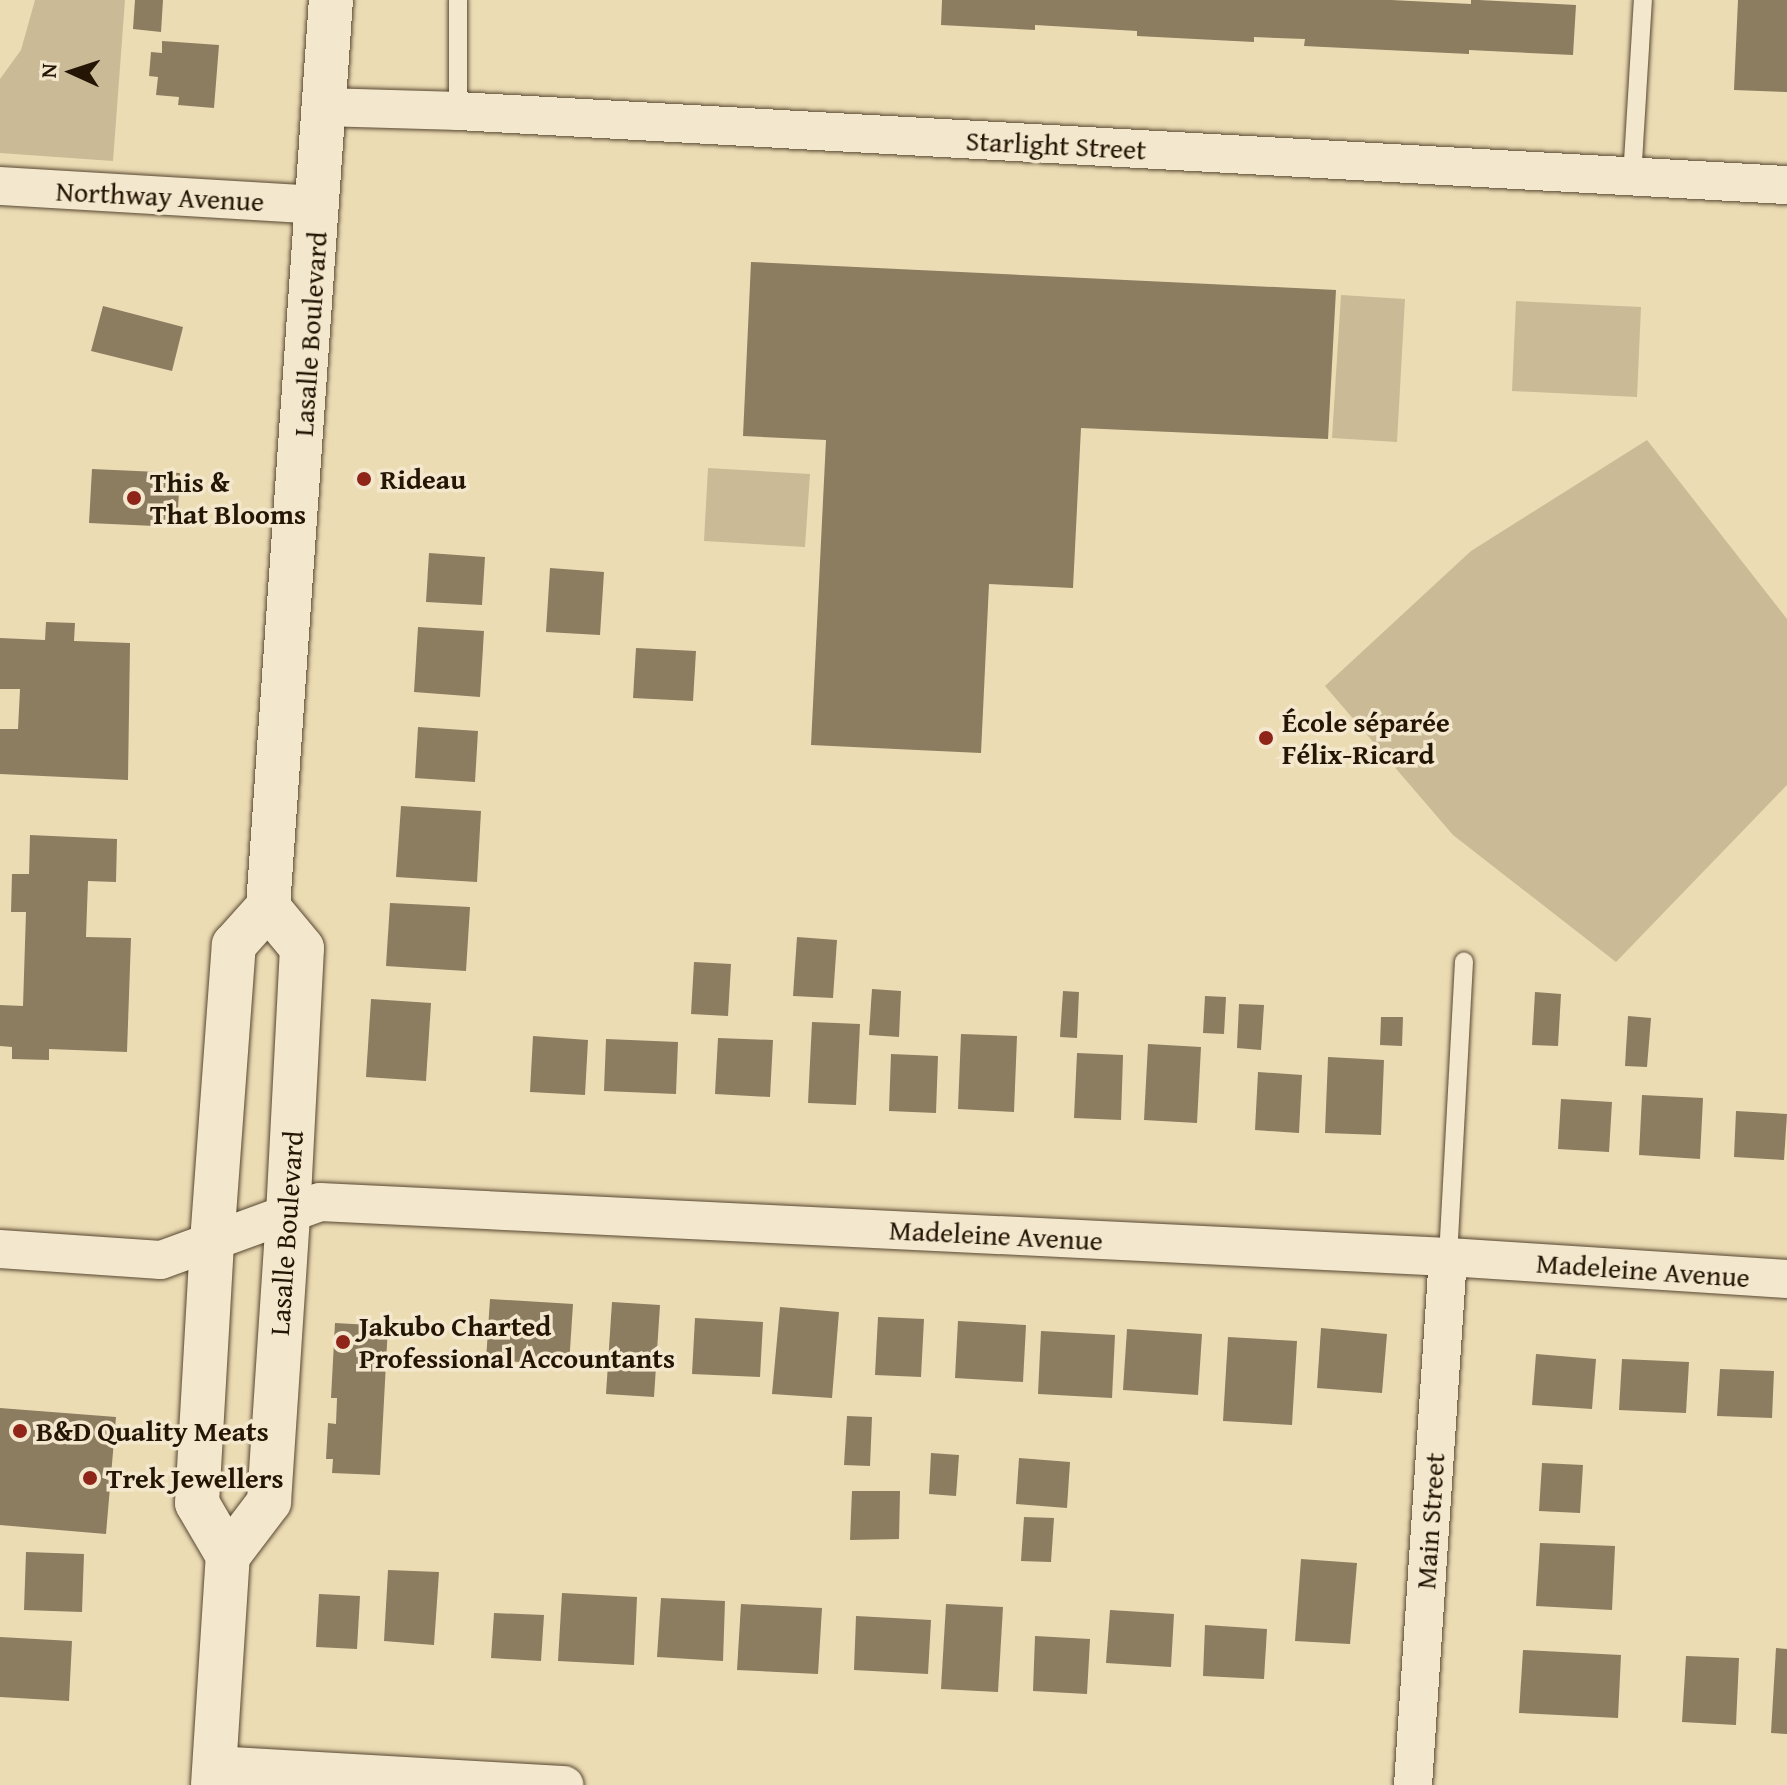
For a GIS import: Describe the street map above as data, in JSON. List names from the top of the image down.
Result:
{
  "streets": {
    "main road": ["Lasalle Boulevard"],
    "street": [
      "Starlight Street",
      "Northway Avenue",
      "Madeleine Avenue",
      "Main Street"
    ]
  },
  "crossings": [
    ["Starlight Street", "Lasalle Boulevard"],
    ["Northway Avenue", "Lasalle Boulevard"],
    ["Lasalle Boulevard", "Madeleine Avenue"],
    ["Madeleine Avenue", "Main Street"]
  ],
  "places": [
    "Rideau",
    "This & That Blooms",
    "École séparée Félix-Ricard",
    "Jakubo Charted Professional Accountants",
    "B&D Quality Meats",
    "Trek Jewellers"
  ],
  "north": "left"
}
